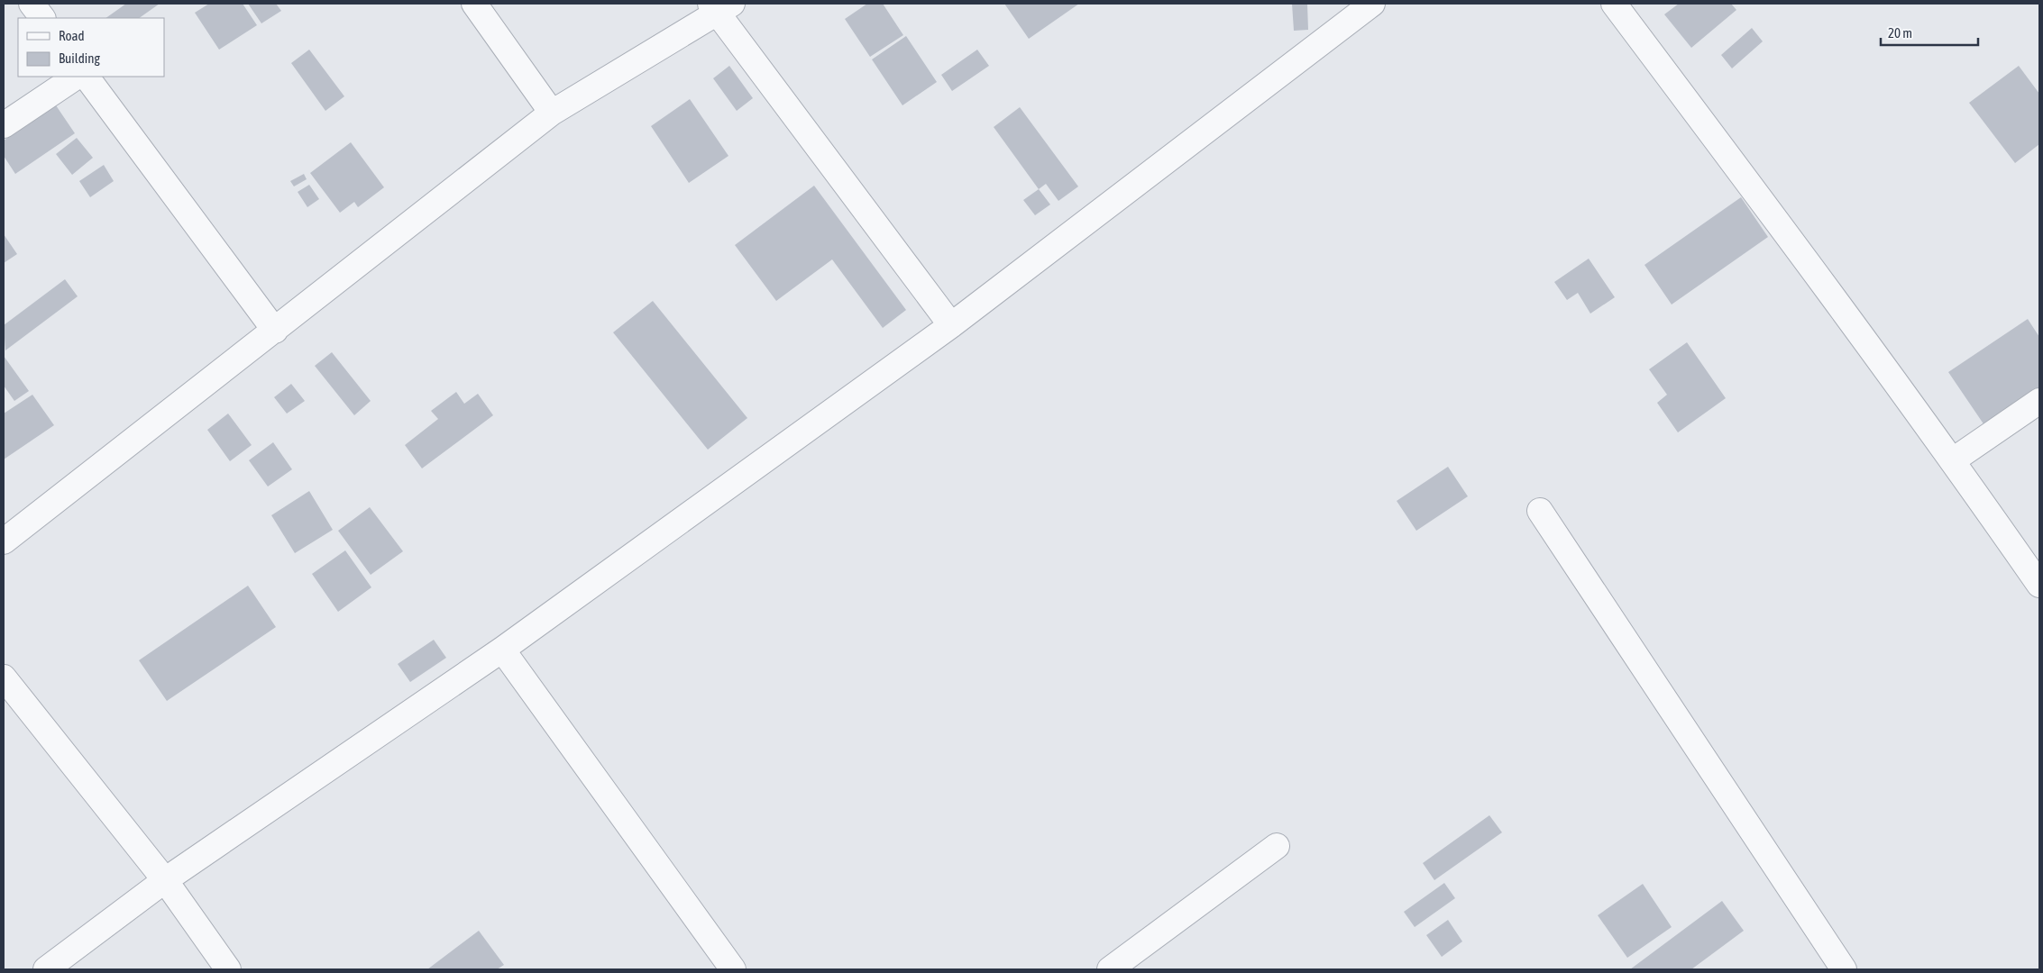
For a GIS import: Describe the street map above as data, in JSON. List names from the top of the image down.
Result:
{
  "legend": ["Road", "Building"],
  "scale_bar": "20 m"
}
